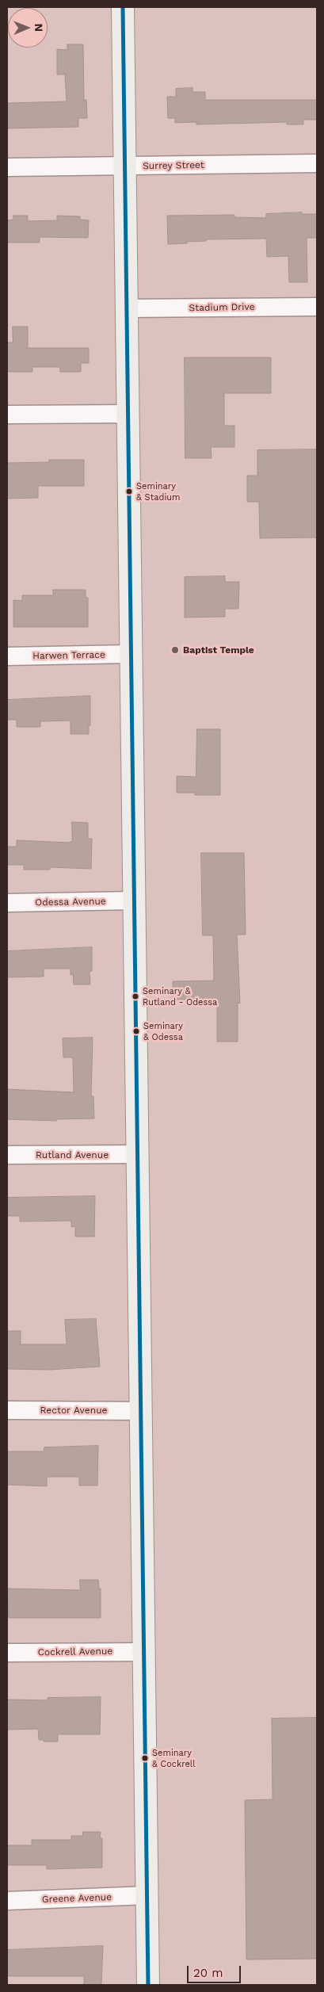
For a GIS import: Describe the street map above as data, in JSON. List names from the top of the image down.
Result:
{
  "streets": {
    "street": [
      "Surrey Street",
      "Stadium Drive",
      "Harwen Terrace",
      "Odessa Avenue",
      "Rutland Avenue",
      "Rector Avenue",
      "Cockrell Avenue",
      "Greene Avenue"
    ]
  },
  "places": [
    "Seminary & Stadium",
    "Baptist Temple",
    "Seminary & Rutland - Odessa",
    "Seminary & Odessa",
    "Seminary & Cockrell"
  ],
  "scale_bar": "20 m",
  "north": "right"
}
